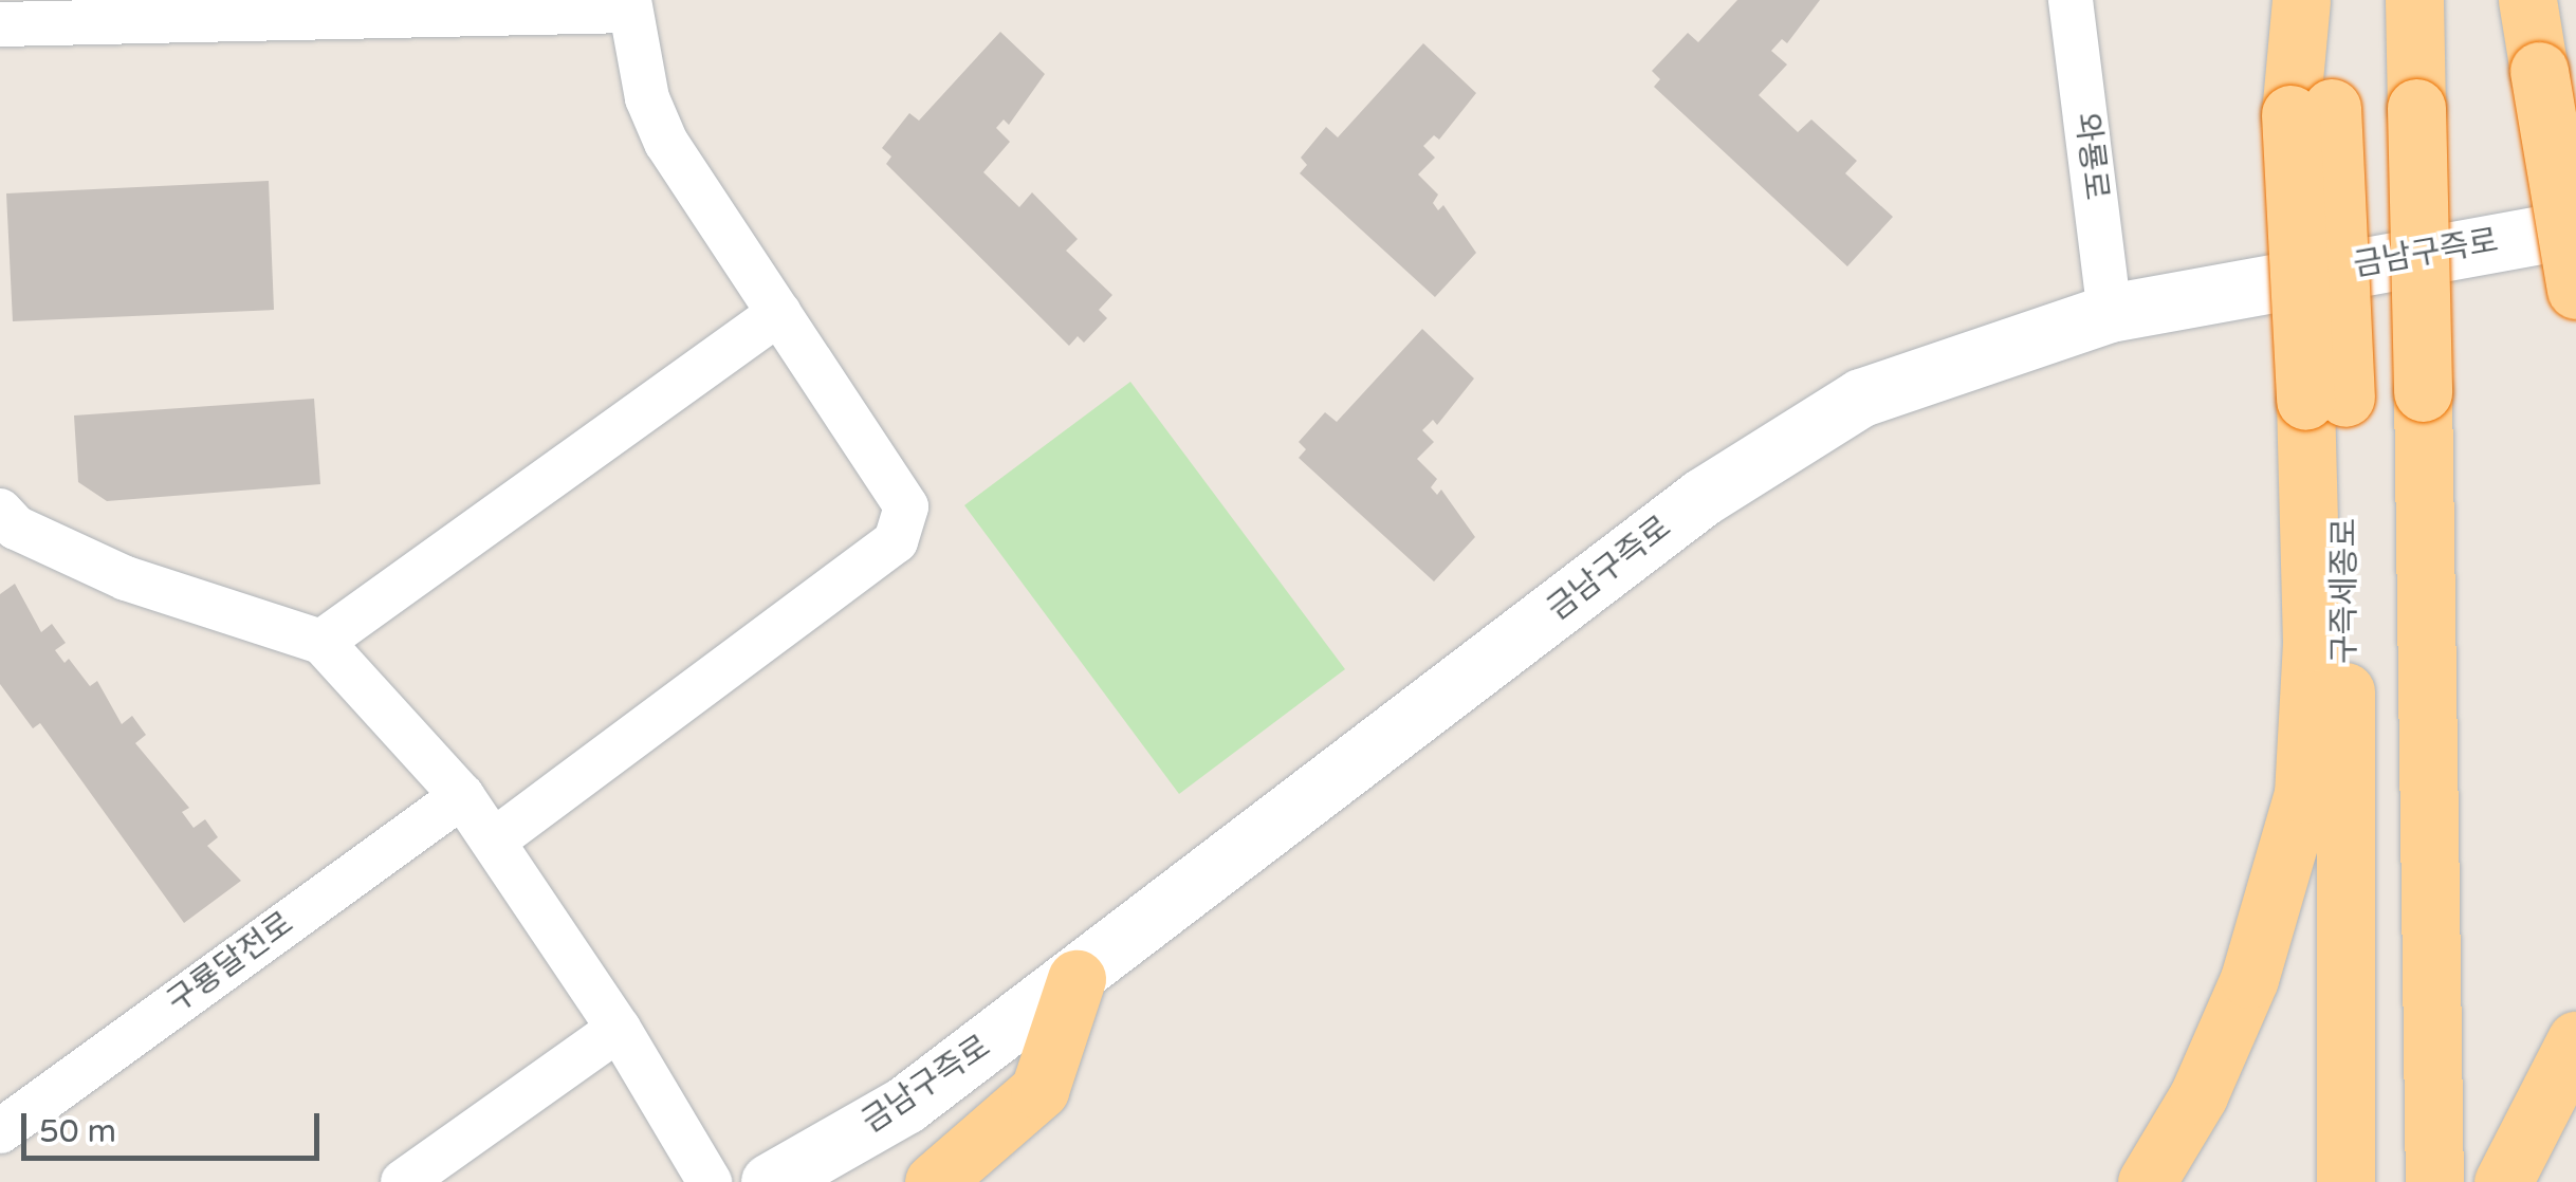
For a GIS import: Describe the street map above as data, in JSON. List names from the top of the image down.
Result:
{
  "streets": {
    "highway": ["구즉세종로"],
    "main road": ["금남구즉로"],
    "street": ["와룡로", "구룡달전로"]
  },
  "crossings": [
    ["와룡로", "금남구즉로"]
  ],
  "scale_bar": "50 m"
}
